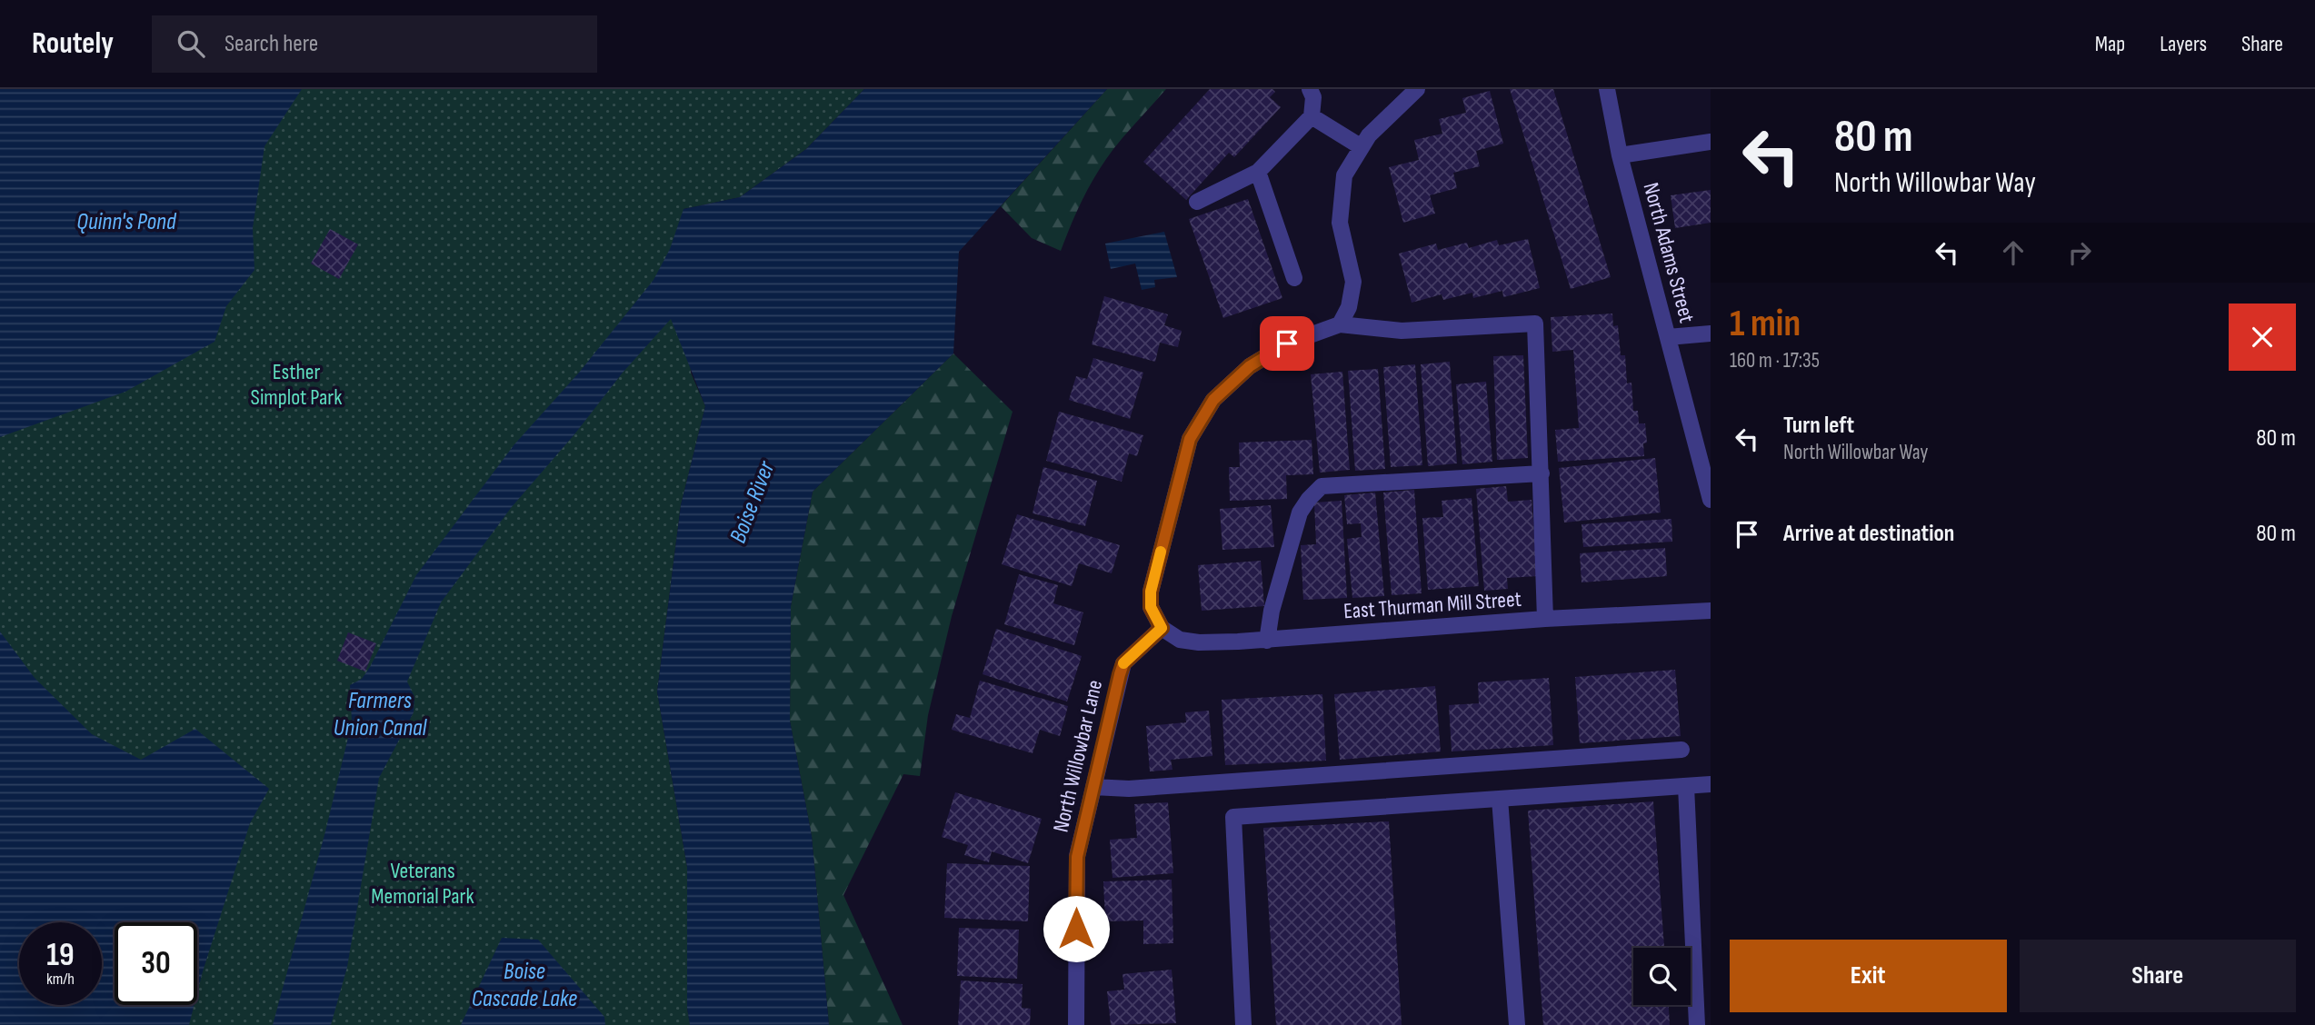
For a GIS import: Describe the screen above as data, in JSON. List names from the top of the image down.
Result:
{
  "streets": {
    "street": ["North Adams Street", "East Thurman Mill Street", "North Willowbar Lane"]
  },
  "crossings": [
    ["East Thurman Mill Street", "North Willowbar Lane"]
  ],
  "water": [
    "Quinn's Pond",
    "Boise River",
    "Farmers Union Canal",
    "Boise Cascade Lake"
  ],
  "parks": ["Esther Simplot Park", "Veterans Memorial Park"],
  "page": {
    "header": "Routely",
    "search": "Search here",
    "nav": ["Map", "Layers", "Share"],
    "turn": ["80 m", "North Willowbar Way"],
    "heading": ["1 min", "160 m · 17:35"],
    "list": [
      {
        "name": "Turn left",
        "note": "North Willowbar Way",
        "value": "80 m"
      },
      {
        "name": "Arrive at destination",
        "value": "80 m"
      }
    ],
    "speed": "19 km/h",
    "limit": "30",
    "buttons": ["Exit", "Share"]
  }
}
